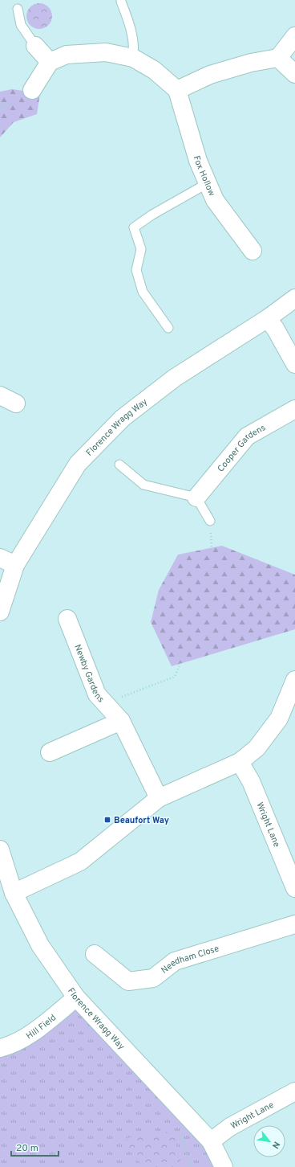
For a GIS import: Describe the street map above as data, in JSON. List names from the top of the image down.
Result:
{
  "streets": {
    "street": [
      "Fox Hollow",
      "Florence Wragg Way",
      "Cooper Gardens",
      "Newby Gardens",
      "Wright Lane",
      "Needham Close",
      "Hill Field"
    ]
  },
  "crossings": [
    ["Florence Wragg Way", "Wright Lane"],
    ["Florence Wragg Way", "Hill Field"]
  ],
  "places": {
    "transit": ["Beaufort Way"]
  },
  "scale_bar": "20 m",
  "north": "bottom right"
}
